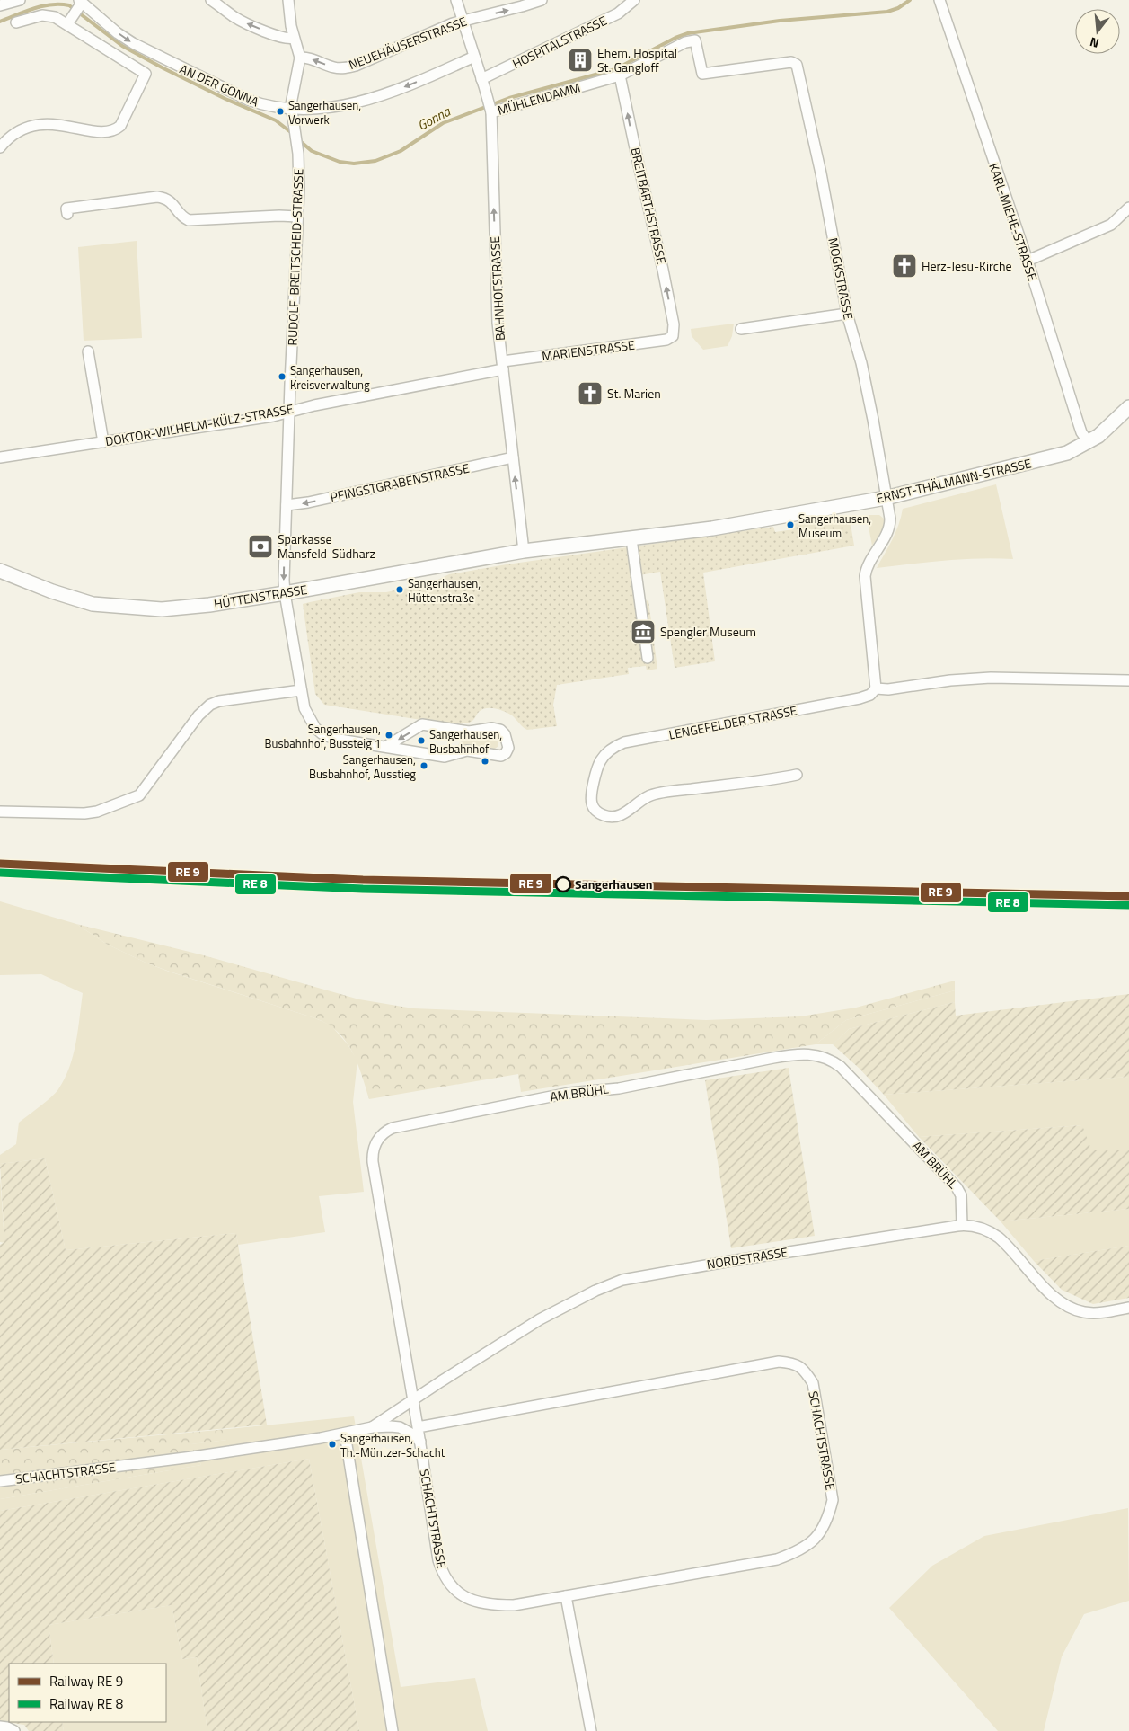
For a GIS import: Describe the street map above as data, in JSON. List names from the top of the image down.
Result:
{
  "streets": {
    "street": [
      "HOSPITALSTRASSE",
      "NEUEHÄUSERSTRASSE",
      "AN DER GONNA",
      "MÜHLENDAMM",
      "BREITBARTHSTRASSE",
      "KARL-MIEHE-STRASSE",
      "RUDOLF-BREITSCHEID-STRASSE",
      "MOGKSTRASSE",
      "BAHNHOFSTRASSE",
      "MARIENSTRASSE",
      "DOKTOR-WILHELM-KÜLZ-STRASSE",
      "ERNST-THÄLMANN-STRASSE",
      "PFINGSTGRABENSTRASSE",
      "HÜTTENSTRASSE",
      "LENGEFELDER STRASSE",
      "AM BRÜHL",
      "NORDSTRASSE",
      "SCHACHTSTRASSE"
    ]
  },
  "crossings": [
    ["HOSPITALSTRASSE", "BAHNHOFSTRASSE"],
    ["NEUEHÄUSERSTRASSE", "RUDOLF-BREITSCHEID-STRASSE"],
    ["NEUEHÄUSERSTRASSE", "BAHNHOFSTRASSE"],
    ["AN DER GONNA", "RUDOLF-BREITSCHEID-STRASSE"],
    ["AN DER GONNA", "BAHNHOFSTRASSE"],
    ["MÜHLENDAMM", "BREITBARTHSTRASSE"],
    ["MÜHLENDAMM", "MOGKSTRASSE"],
    ["MÜHLENDAMM", "BAHNHOFSTRASSE"],
    ["BREITBARTHSTRASSE", "MARIENSTRASSE"],
    ["KARL-MIEHE-STRASSE", "ERNST-THÄLMANN-STRASSE"],
    ["RUDOLF-BREITSCHEID-STRASSE", "DOKTOR-WILHELM-KÜLZ-STRASSE"],
    ["RUDOLF-BREITSCHEID-STRASSE", "PFINGSTGRABENSTRASSE"],
    ["RUDOLF-BREITSCHEID-STRASSE", "HÜTTENSTRASSE"],
    ["MOGKSTRASSE", "ERNST-THÄLMANN-STRASSE"],
    ["MOGKSTRASSE", "LENGEFELDER STRASSE"],
    ["BAHNHOFSTRASSE", "MARIENSTRASSE"],
    ["BAHNHOFSTRASSE", "DOKTOR-WILHELM-KÜLZ-STRASSE"],
    ["BAHNHOFSTRASSE", "ERNST-THÄLMANN-STRASSE"],
    ["BAHNHOFSTRASSE", "PFINGSTGRABENSTRASSE"],
    ["BAHNHOFSTRASSE", "HÜTTENSTRASSE"],
    ["MARIENSTRASSE", "DOKTOR-WILHELM-KÜLZ-STRASSE"],
    ["ERNST-THÄLMANN-STRASSE", "HÜTTENSTRASSE"],
    ["AM BRÜHL", "NORDSTRASSE"],
    ["AM BRÜHL", "SCHACHTSTRASSE"],
    ["NORDSTRASSE", "SCHACHTSTRASSE"]
  ],
  "one_way": ["BREITBARTHSTRASSE", "BAHNHOFSTRASSE", "PFINGSTGRABENSTRASSE"],
  "water": ["Gonna"],
  "places": {
    "building": ["Ehem. Hospital St. Gangloff"],
    "other": [
      "Sangerhausen, Vorwerk",
      "Sangerhausen, Kreisverwaltung",
      "Sangerhausen, Museum",
      "Sangerhausen, Hüttenstraße",
      "Sangerhausen, Busbahnhof, Bussteig 1",
      "Sangerhausen, Busbahnhof",
      "Sangerhausen, Busbahnhof, Ausstieg",
      "Sangerhausen",
      "Sangerhausen, Th.-Müntzer-Schacht"
    ],
    "church": ["Herz-Jesu-Kirche", "St. Marien"],
    "bank": ["Sparkasse Mansfeld-Südharz"],
    "museum": ["Spengler Museum"]
  },
  "legend": ["Railway RE 9", "Railway RE 8"],
  "north": "bottom"
}
